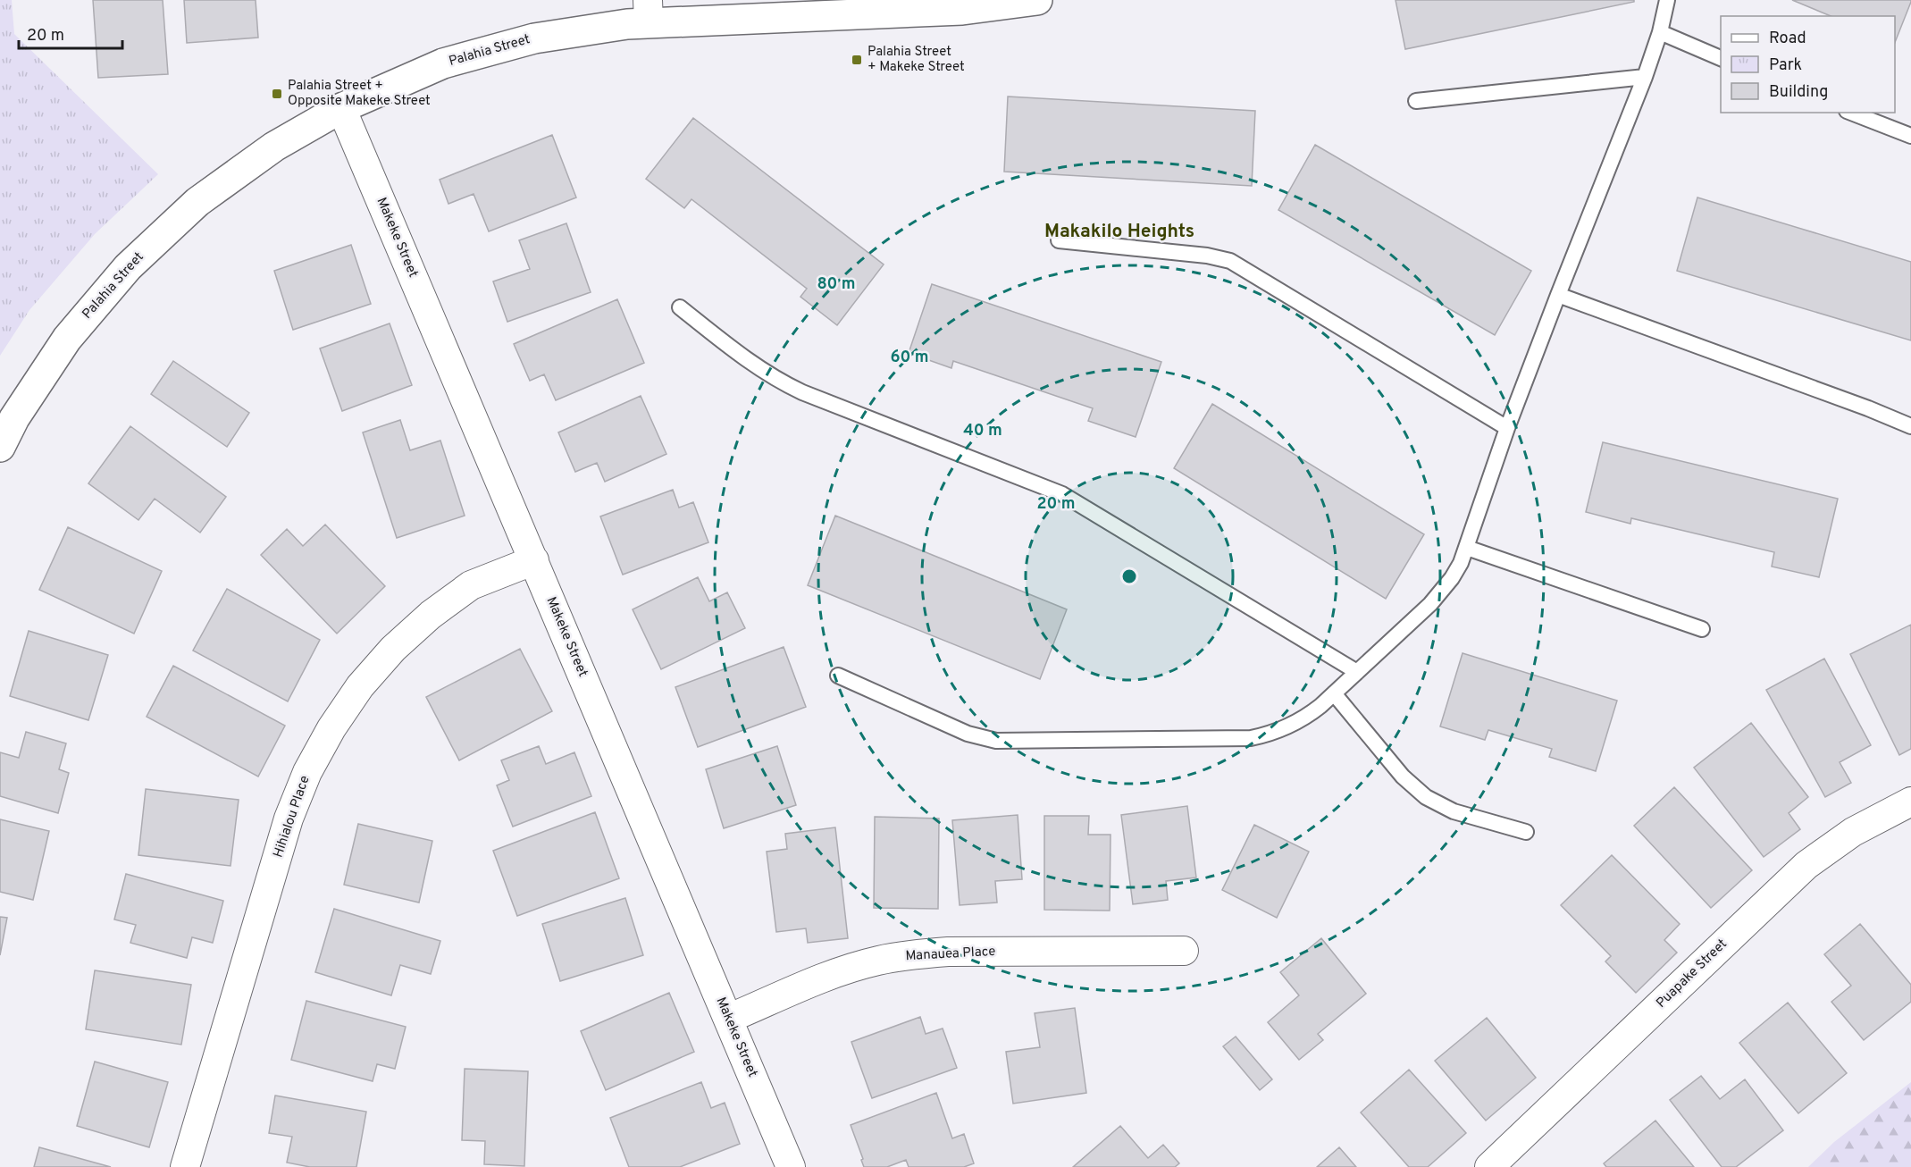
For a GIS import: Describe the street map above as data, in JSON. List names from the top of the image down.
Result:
{
  "streets": {
    "street": [
      "Palahia Street",
      "Makeke Street",
      "Hihialou Place",
      "Manauea Place",
      "Puapake Street"
    ]
  },
  "crossings": [
    ["Palahia Street", "Makeke Street"],
    ["Makeke Street", "Hihialou Place"],
    ["Makeke Street", "Manauea Place"]
  ],
  "districts": ["Makakilo Heights"],
  "places": {
    "transit": ["Palahia Street + Makeke Street", "Palahia Street + Opposite Makeke Street"]
  },
  "legend": ["Road", "Park", "Building"],
  "scale_bar": "20 m",
  "rings": [
    "80 m",
    "60 m",
    "40 m",
    "20 m"
  ]
}
